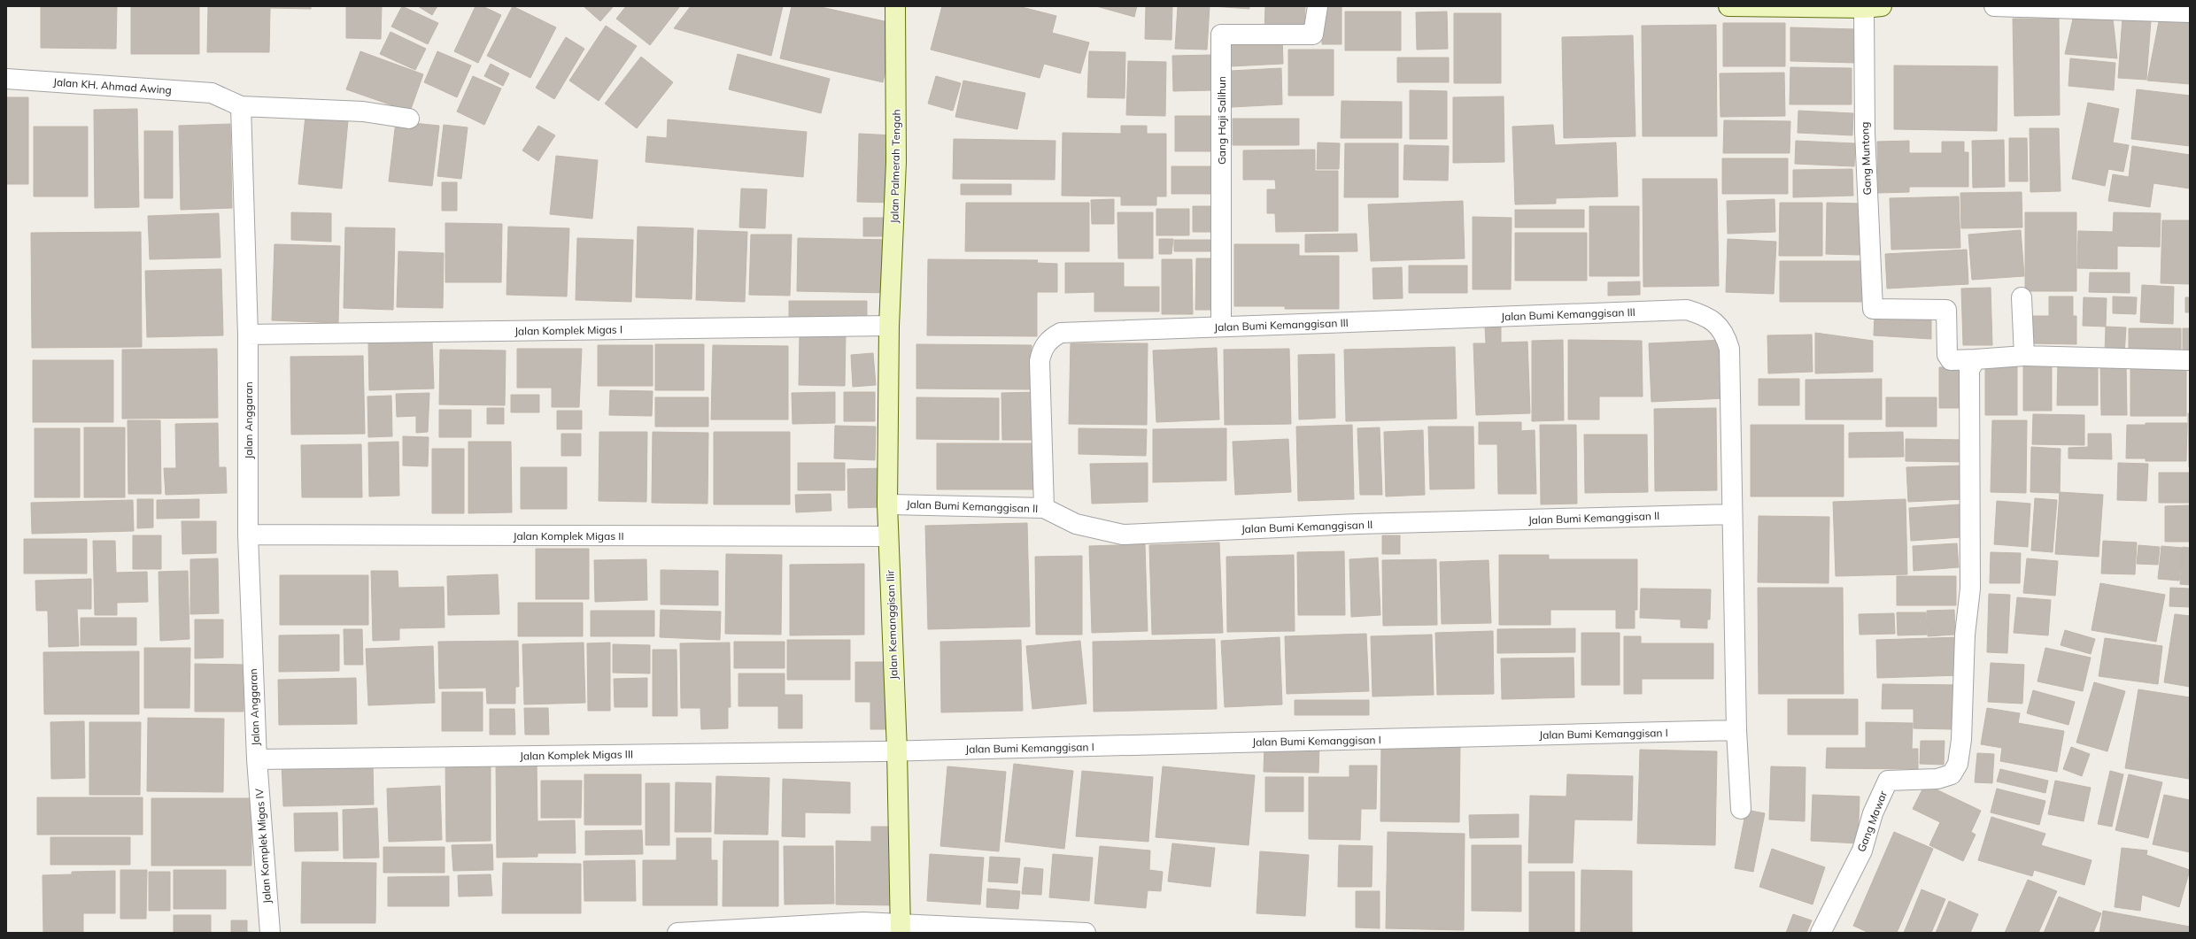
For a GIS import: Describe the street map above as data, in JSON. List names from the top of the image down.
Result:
{
  "streets": {
    "street": [
      "Jalan KH. Ahmad Awing",
      "Gang Haji Salihun",
      "Gang Muntong",
      "Jalan Palmerah Tengah",
      "Jalan Bumi Kemanggisan III",
      "Jalan Komplek Migas I",
      "Jalan Anggaran",
      "Jalan Bumi Kemanggisan II",
      "Jalan Komplek Migas II",
      "Jalan Kemanggisan Ilir",
      "Jalan Bumi Kemanggisan I",
      "Jalan Komplek Migas III",
      "Gang Mawar",
      "Jalan Komplek Migas IV"
    ]
  },
  "crossings": [
    ["Jalan KH. Ahmad Awing", "Jalan Anggaran"],
    ["Gang Haji Salihun", "Jalan Bumi Kemanggisan III"],
    ["Gang Muntong", "Gang Mawar"],
    ["Jalan Palmerah Tengah", "Jalan Komplek Migas I"],
    ["Jalan Palmerah Tengah", "Jalan Kemanggisan Ilir"],
    ["Jalan Bumi Kemanggisan III", "Jalan Bumi Kemanggisan II"],
    ["Jalan Komplek Migas I", "Jalan Anggaran"],
    ["Jalan Komplek Migas I", "Jalan Kemanggisan Ilir"],
    ["Jalan Anggaran", "Jalan Komplek Migas II"],
    ["Jalan Anggaran", "Jalan Komplek Migas III"],
    ["Jalan Anggaran", "Jalan Komplek Migas IV"],
    ["Jalan Bumi Kemanggisan II", "Jalan Kemanggisan Ilir"],
    ["Jalan Komplek Migas II", "Jalan Kemanggisan Ilir"],
    ["Jalan Kemanggisan Ilir", "Jalan Bumi Kemanggisan I"],
    ["Jalan Kemanggisan Ilir", "Jalan Komplek Migas III"],
    ["Jalan Bumi Kemanggisan I", "Jalan Komplek Migas III"],
    ["Jalan Komplek Migas III", "Jalan Komplek Migas IV"]
  ]
}
